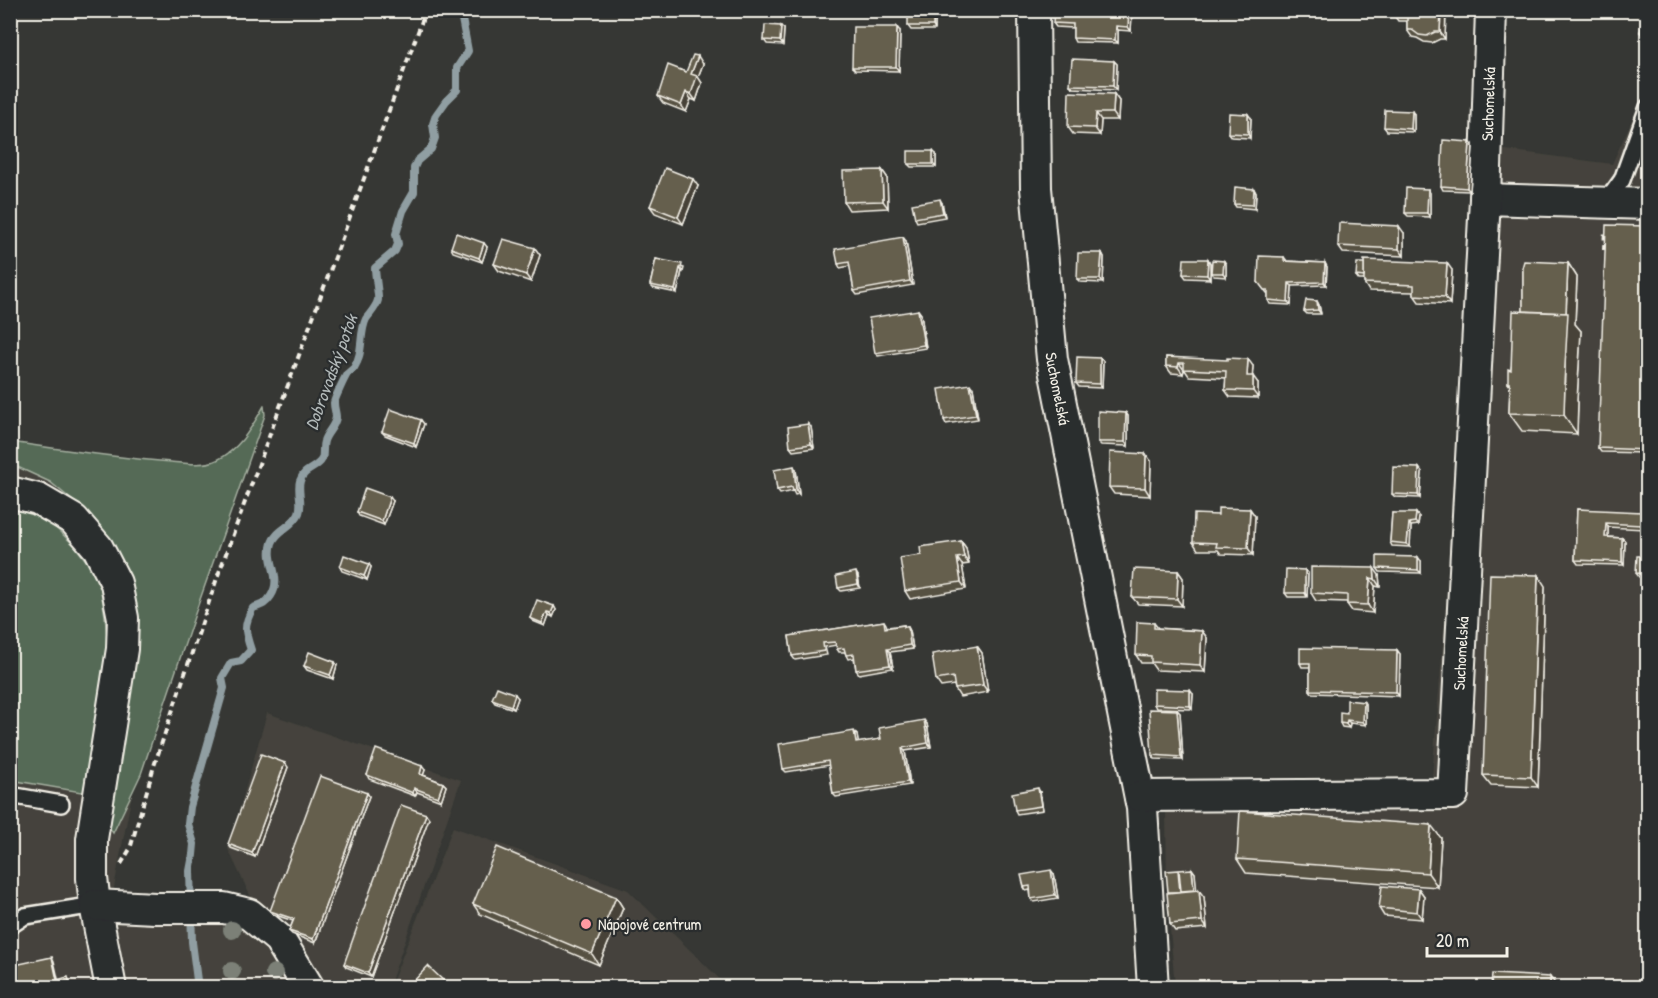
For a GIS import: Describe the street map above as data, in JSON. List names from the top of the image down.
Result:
{
  "streets": {
    "street": ["Suchomelská"]
  },
  "water": ["Dobrovodský potok"],
  "places": ["Nápojové centrum"],
  "scale_bar": "20 m"
}
